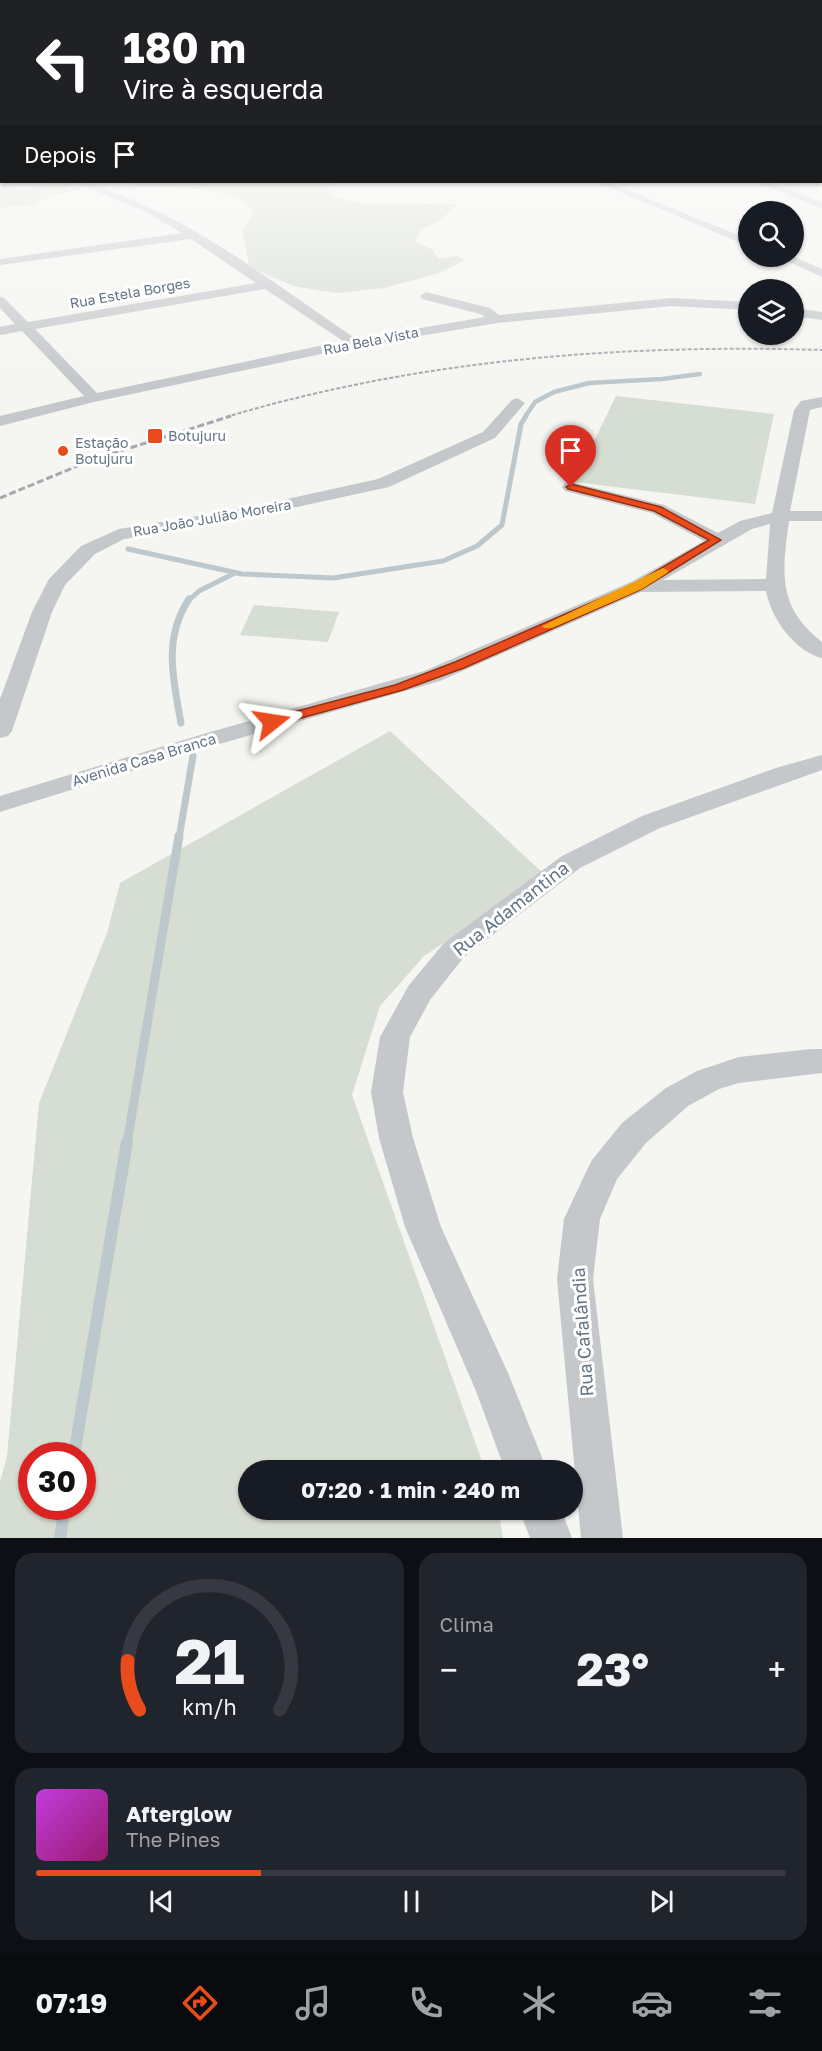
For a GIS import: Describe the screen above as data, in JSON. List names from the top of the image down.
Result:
{
  "streets": {
    "street": [
      "Rua Estela Borges",
      "Rua Bela Vista",
      "Rua João Julião Moreira",
      "Avenida Casa Branca",
      "Rua Adamantina",
      "Rua Cafalândia"
    ]
  },
  "places": {
    "transit": ["Botujuru"],
    "other": ["Estação Botujuru"]
  },
  "page": {
    "turn": ["180 m", "Vire à esquerda"],
    "then": "Depois",
    "limit": "30",
    "trip": "07:20 · 1 min · 240 m",
    "tile": "Clima",
    "heat": ["−", "23°", "+"],
    "song": ["Afterglow", "The Pines"],
    "tabs": "07:19",
    "gauge": ["21", "km/h"]
  }
}
